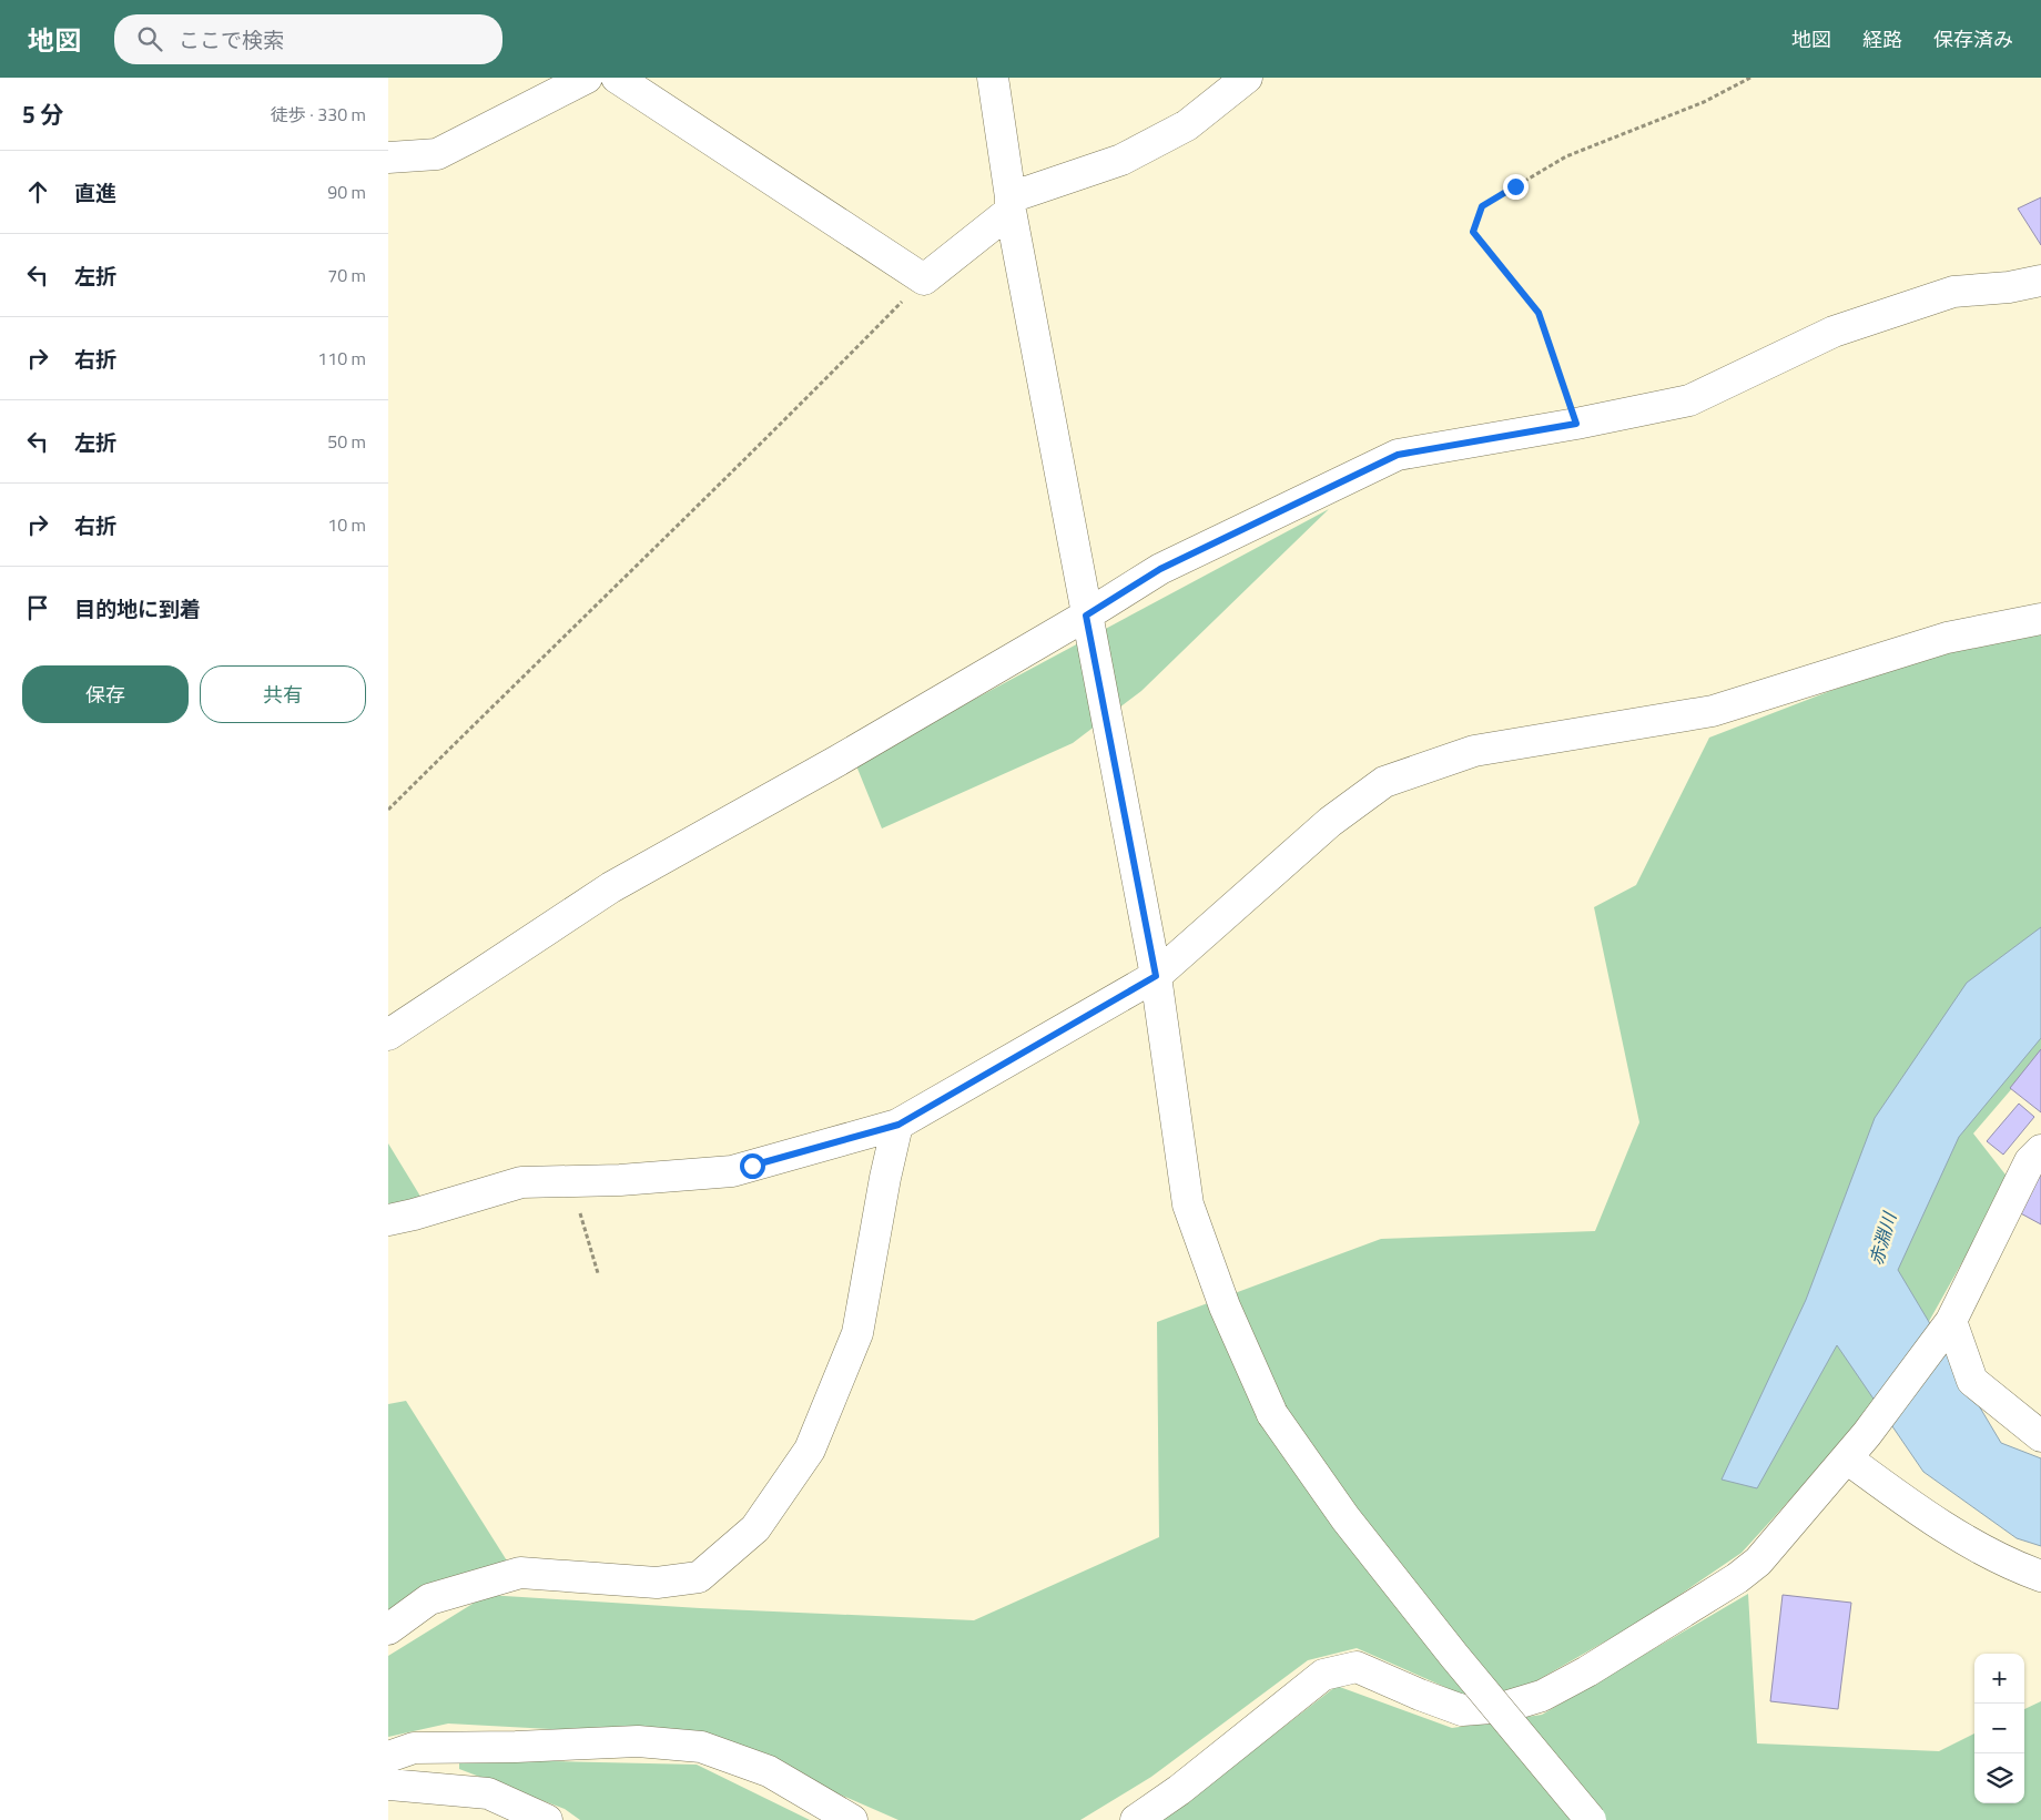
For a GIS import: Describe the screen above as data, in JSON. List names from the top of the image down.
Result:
{
  "water": ["赤淵川"],
  "page": {
    "header": "地図",
    "search": "ここで検索",
    "nav": ["地図", "経路", "保存済み"],
    "heading": ["5 分", "徒歩 · 330 m"],
    "list": [
      ["直進", "90 m"],
      ["左折", "70 m"],
      ["右折", "110 m"],
      ["左折", "50 m"],
      ["右折", "10 m"],
      "目的地に到着"
    ],
    "buttons": ["保存", "共有"],
    "map_buttons": ["+", "−"]
  }
}
